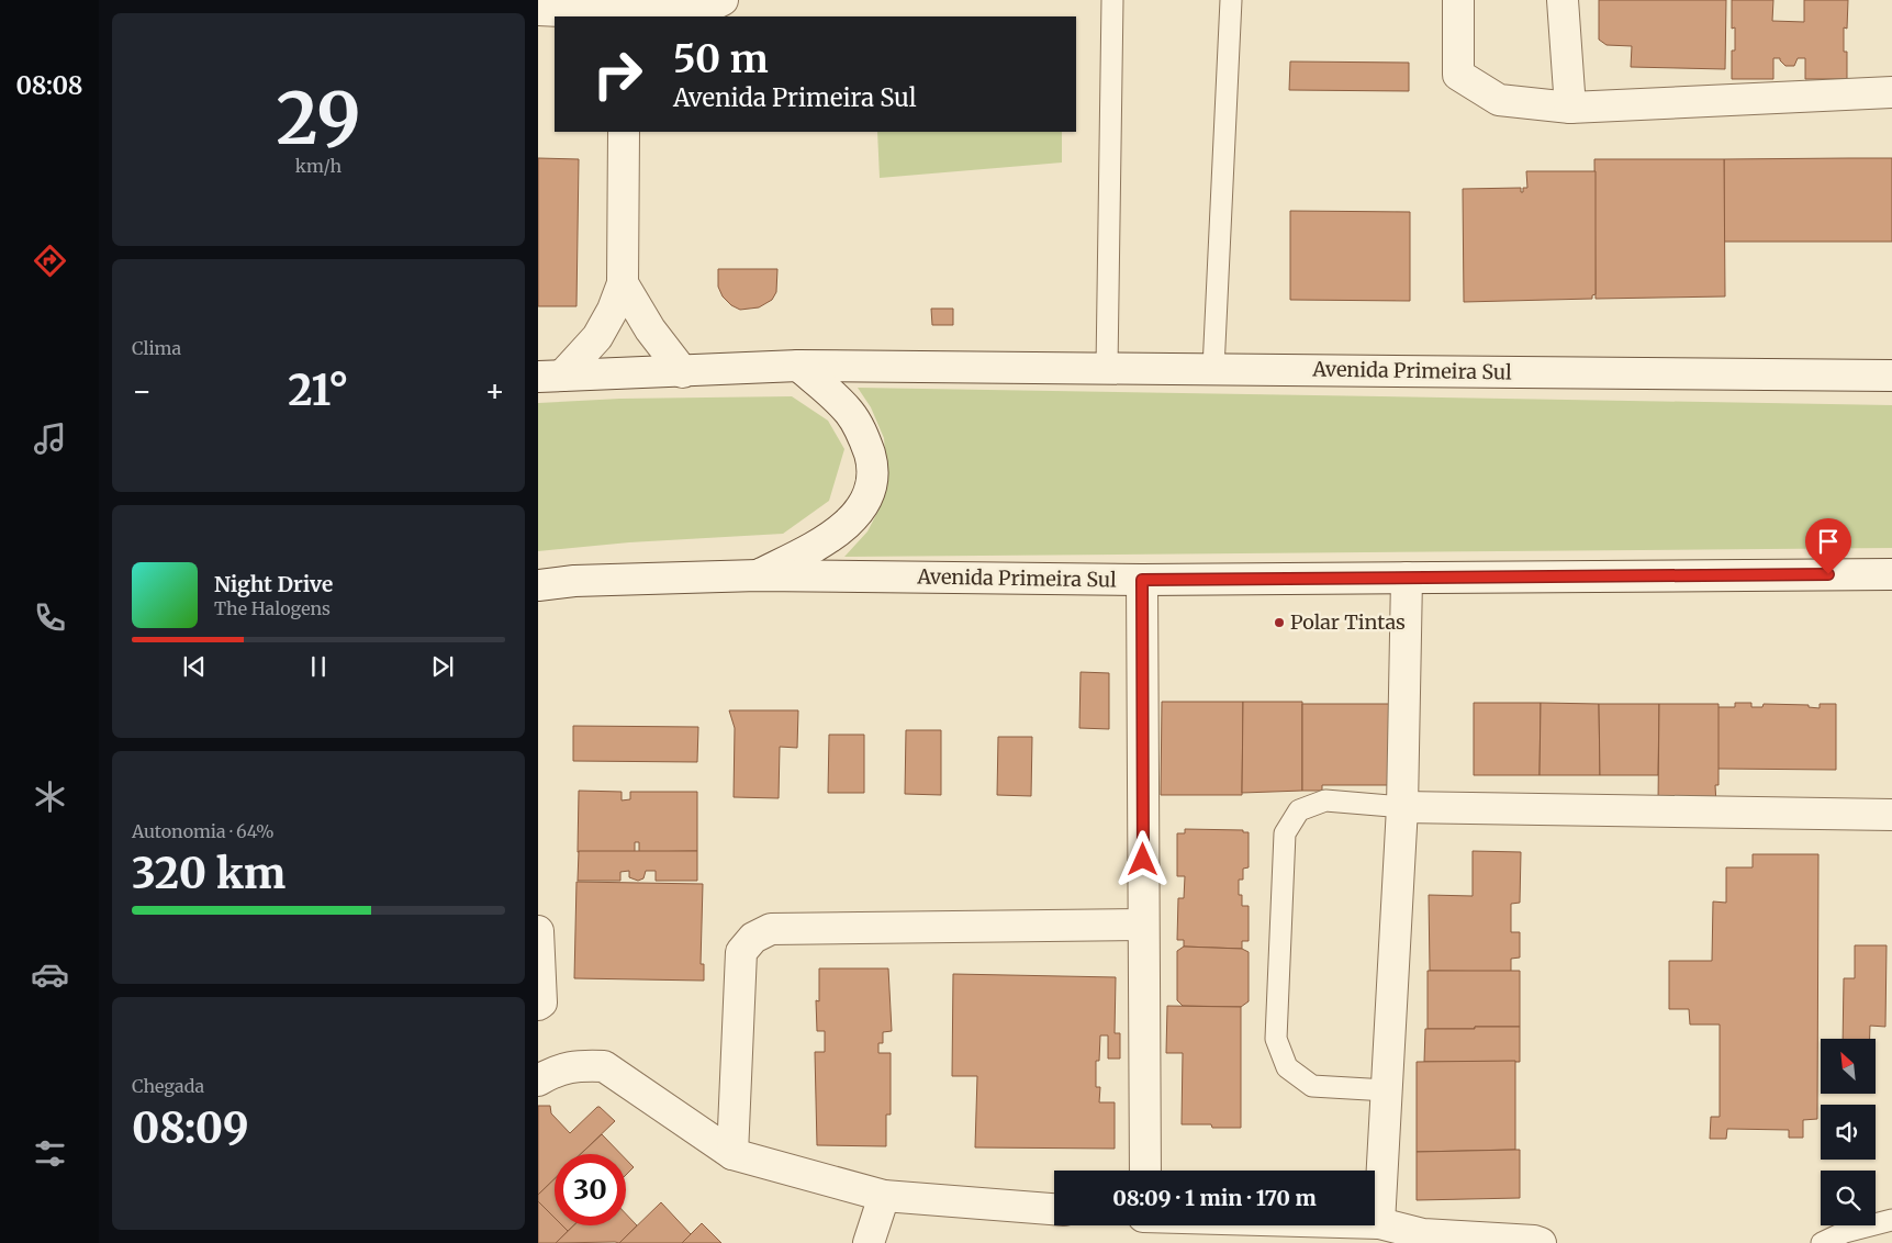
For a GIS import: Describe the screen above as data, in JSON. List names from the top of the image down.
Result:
{
  "streets": {
    "street": ["Avenida Primeira Sul"]
  },
  "places": ["Polar Tintas"],
  "north": "top left",
  "page": {
    "tabs": "08:08",
    "tile": [
      ["29", "km/h"],
      "Clima",
      ["Autonomia · 64%", "320 km"],
      ["Chegada", "08:09"]
    ],
    "turn": ["50 m", "Avenida Primeira Sul"],
    "heat": ["−", "21°", "+"],
    "song": ["Night Drive", "The Halogens"],
    "limit": "30",
    "trip": "08:09 · 1 min · 170 m"
  }
}
